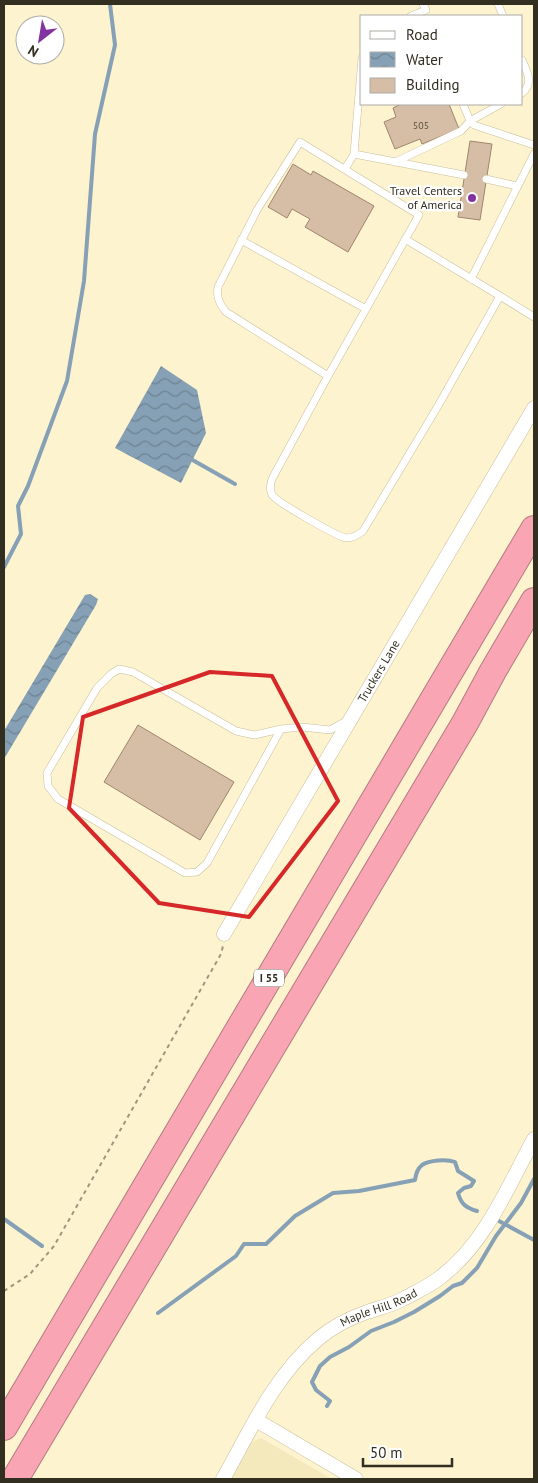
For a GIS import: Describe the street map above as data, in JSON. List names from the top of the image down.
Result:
{
  "streets": {
    "highway": ["I 55"],
    "street": ["Truckers Lane", "Maple Hill Road"]
  },
  "places": ["Travel Centers of America"],
  "house_numbers": ["505"],
  "legend": ["Road", "Water", "Building"],
  "scale_bar": "50 m",
  "north": "bottom left"
}
